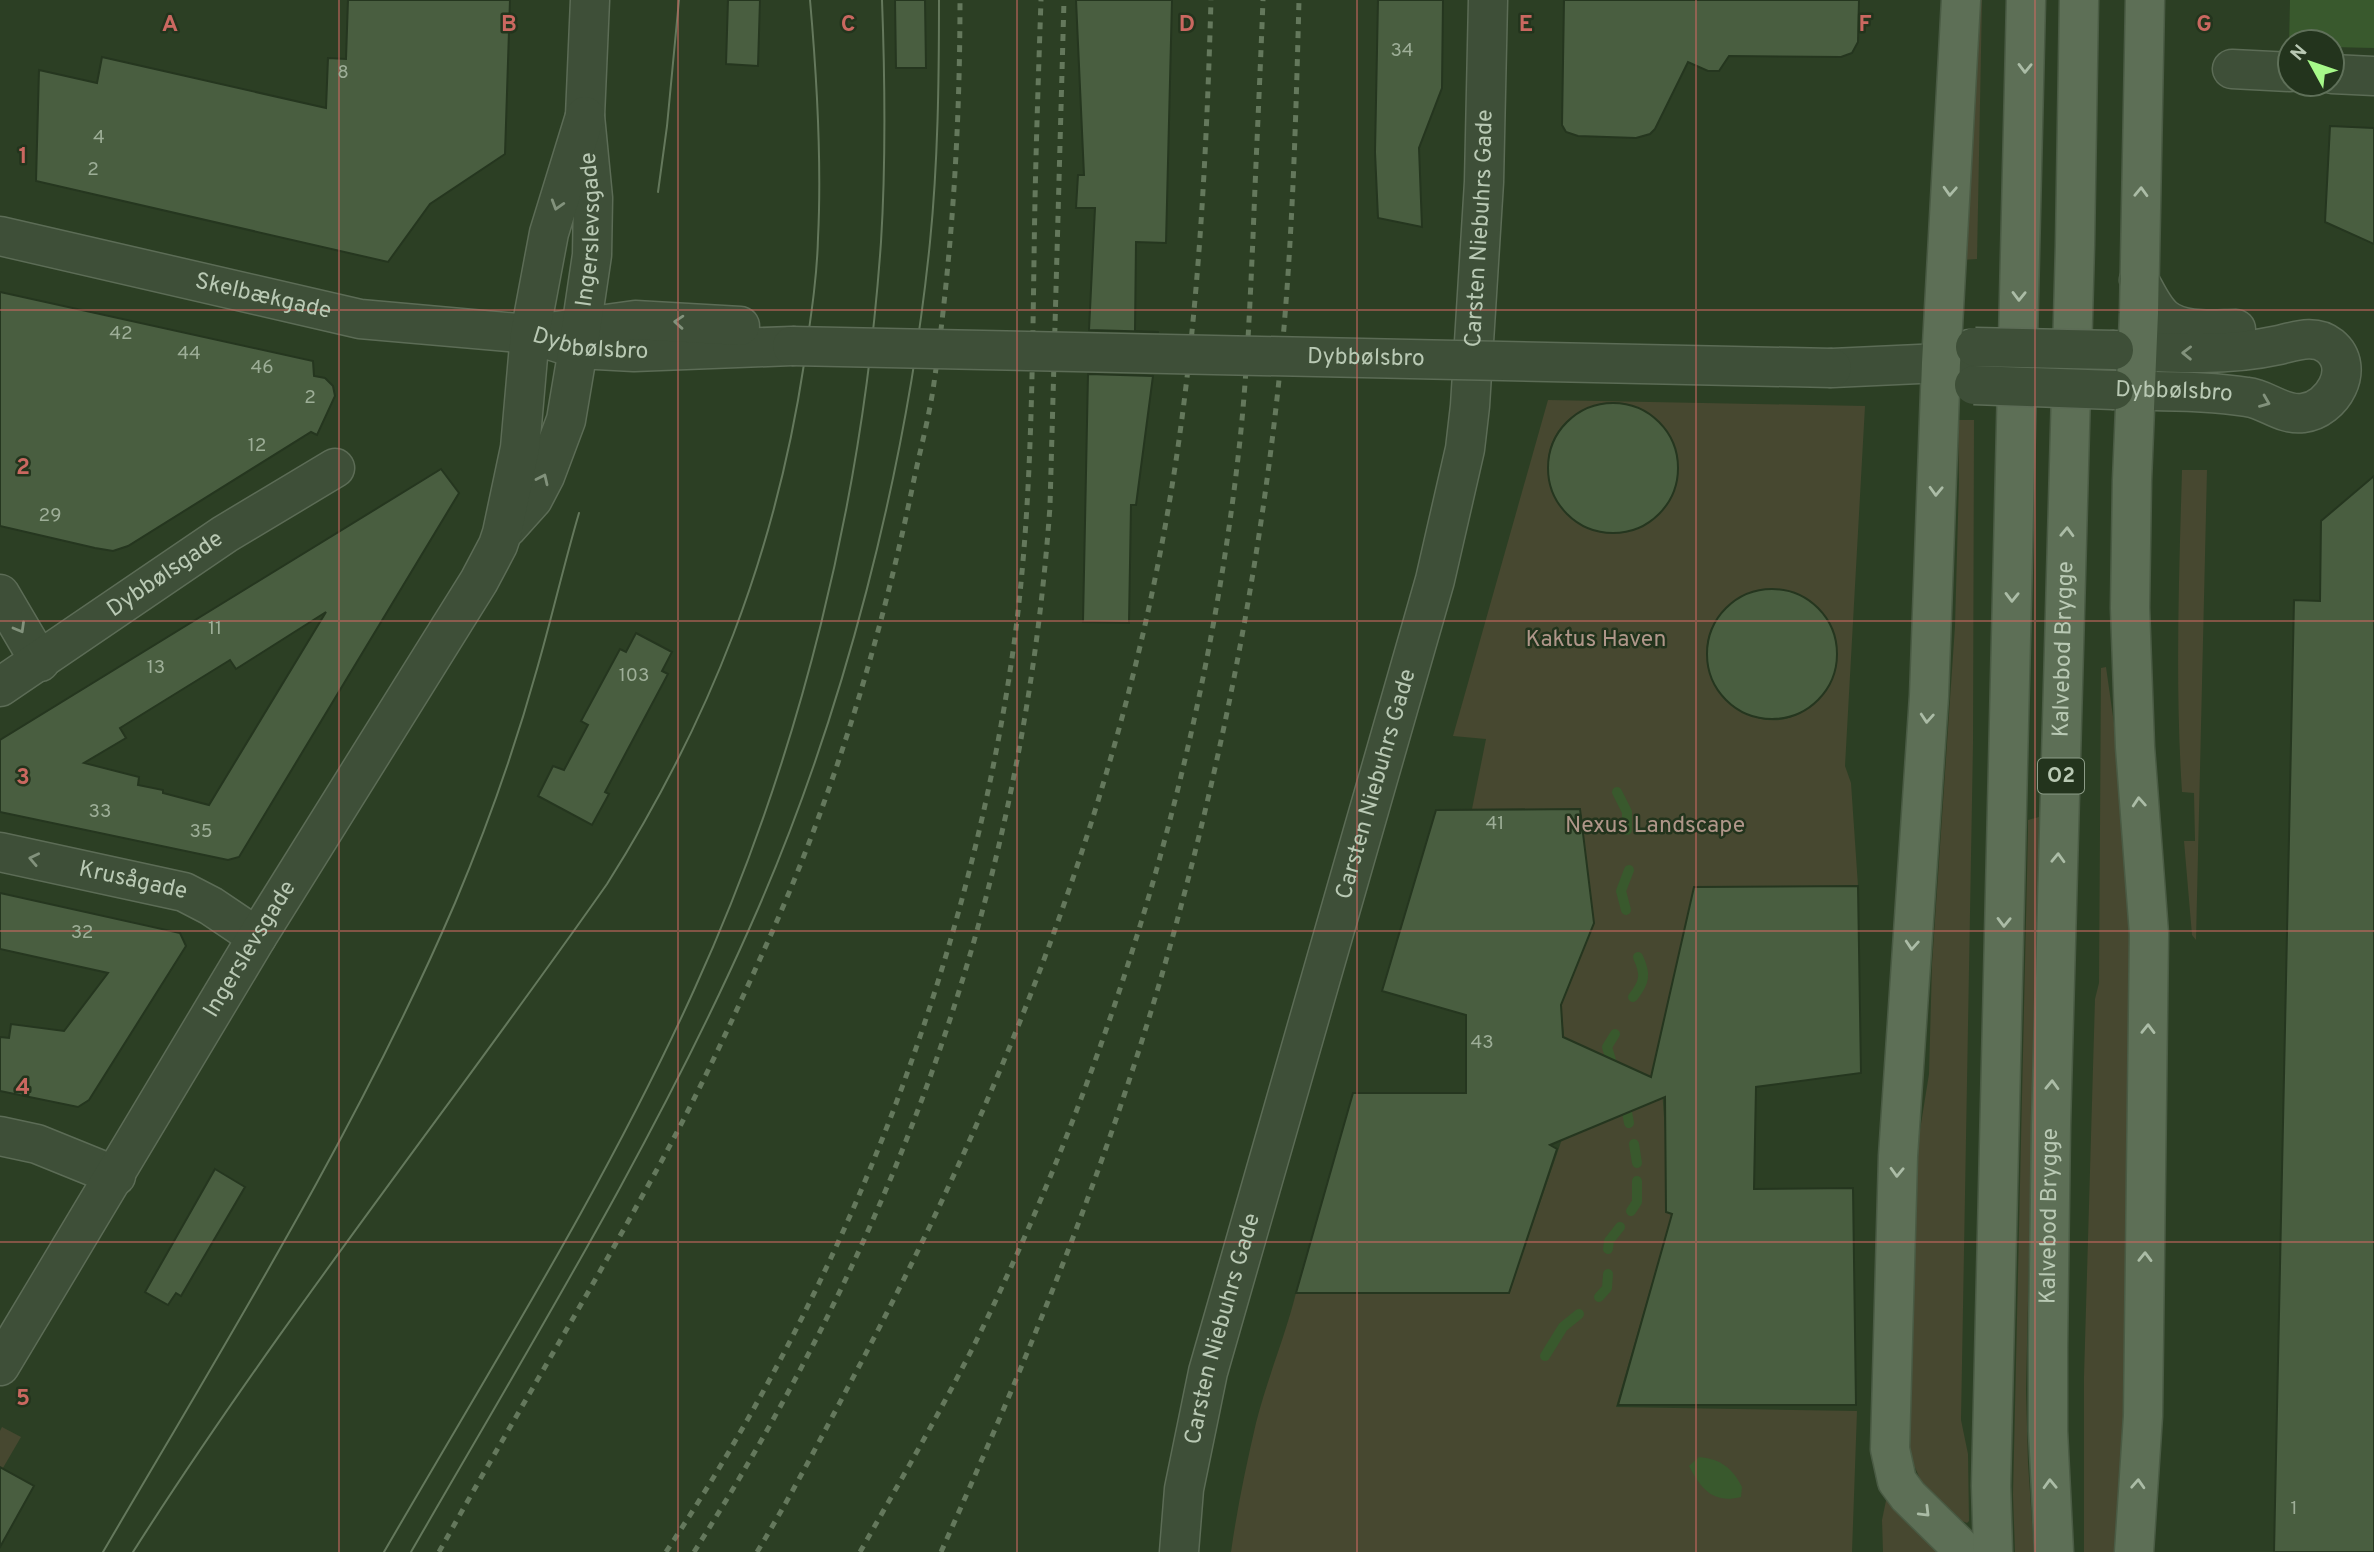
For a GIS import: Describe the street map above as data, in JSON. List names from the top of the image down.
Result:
{
  "streets": {
    "main road": ["Kalvebod Brygge", "O2"],
    "street": [
      "Carsten Niebuhrs Gade",
      "Ingerslevsgade",
      "Skelbækgade",
      "Dybbølsbro",
      "Dybbølsgade",
      "Krusågade"
    ]
  },
  "crossings": [
    ["Ingerslevsgade", "Skelbækgade"],
    ["Ingerslevsgade", "Dybbølsbro"],
    ["Ingerslevsgade", "Krusågade"],
    ["Skelbækgade", "Dybbølsbro"]
  ],
  "parks": ["Kaktus Haven", "Nexus Landscape"],
  "house_numbers": [
    "34",
    "8",
    "4",
    "2",
    "42",
    "44",
    "46",
    "2",
    "12",
    "29",
    "11",
    "13",
    "103",
    "33",
    "41",
    "35",
    "32",
    "43",
    "1"
  ],
  "north": "top left",
  "grid": {
    "columns": [
      "A",
      "B",
      "C",
      "D",
      "E",
      "F",
      "G"
    ],
    "rows": [
      "1",
      "2",
      "3",
      "4",
      "5"
    ]
  }
}
